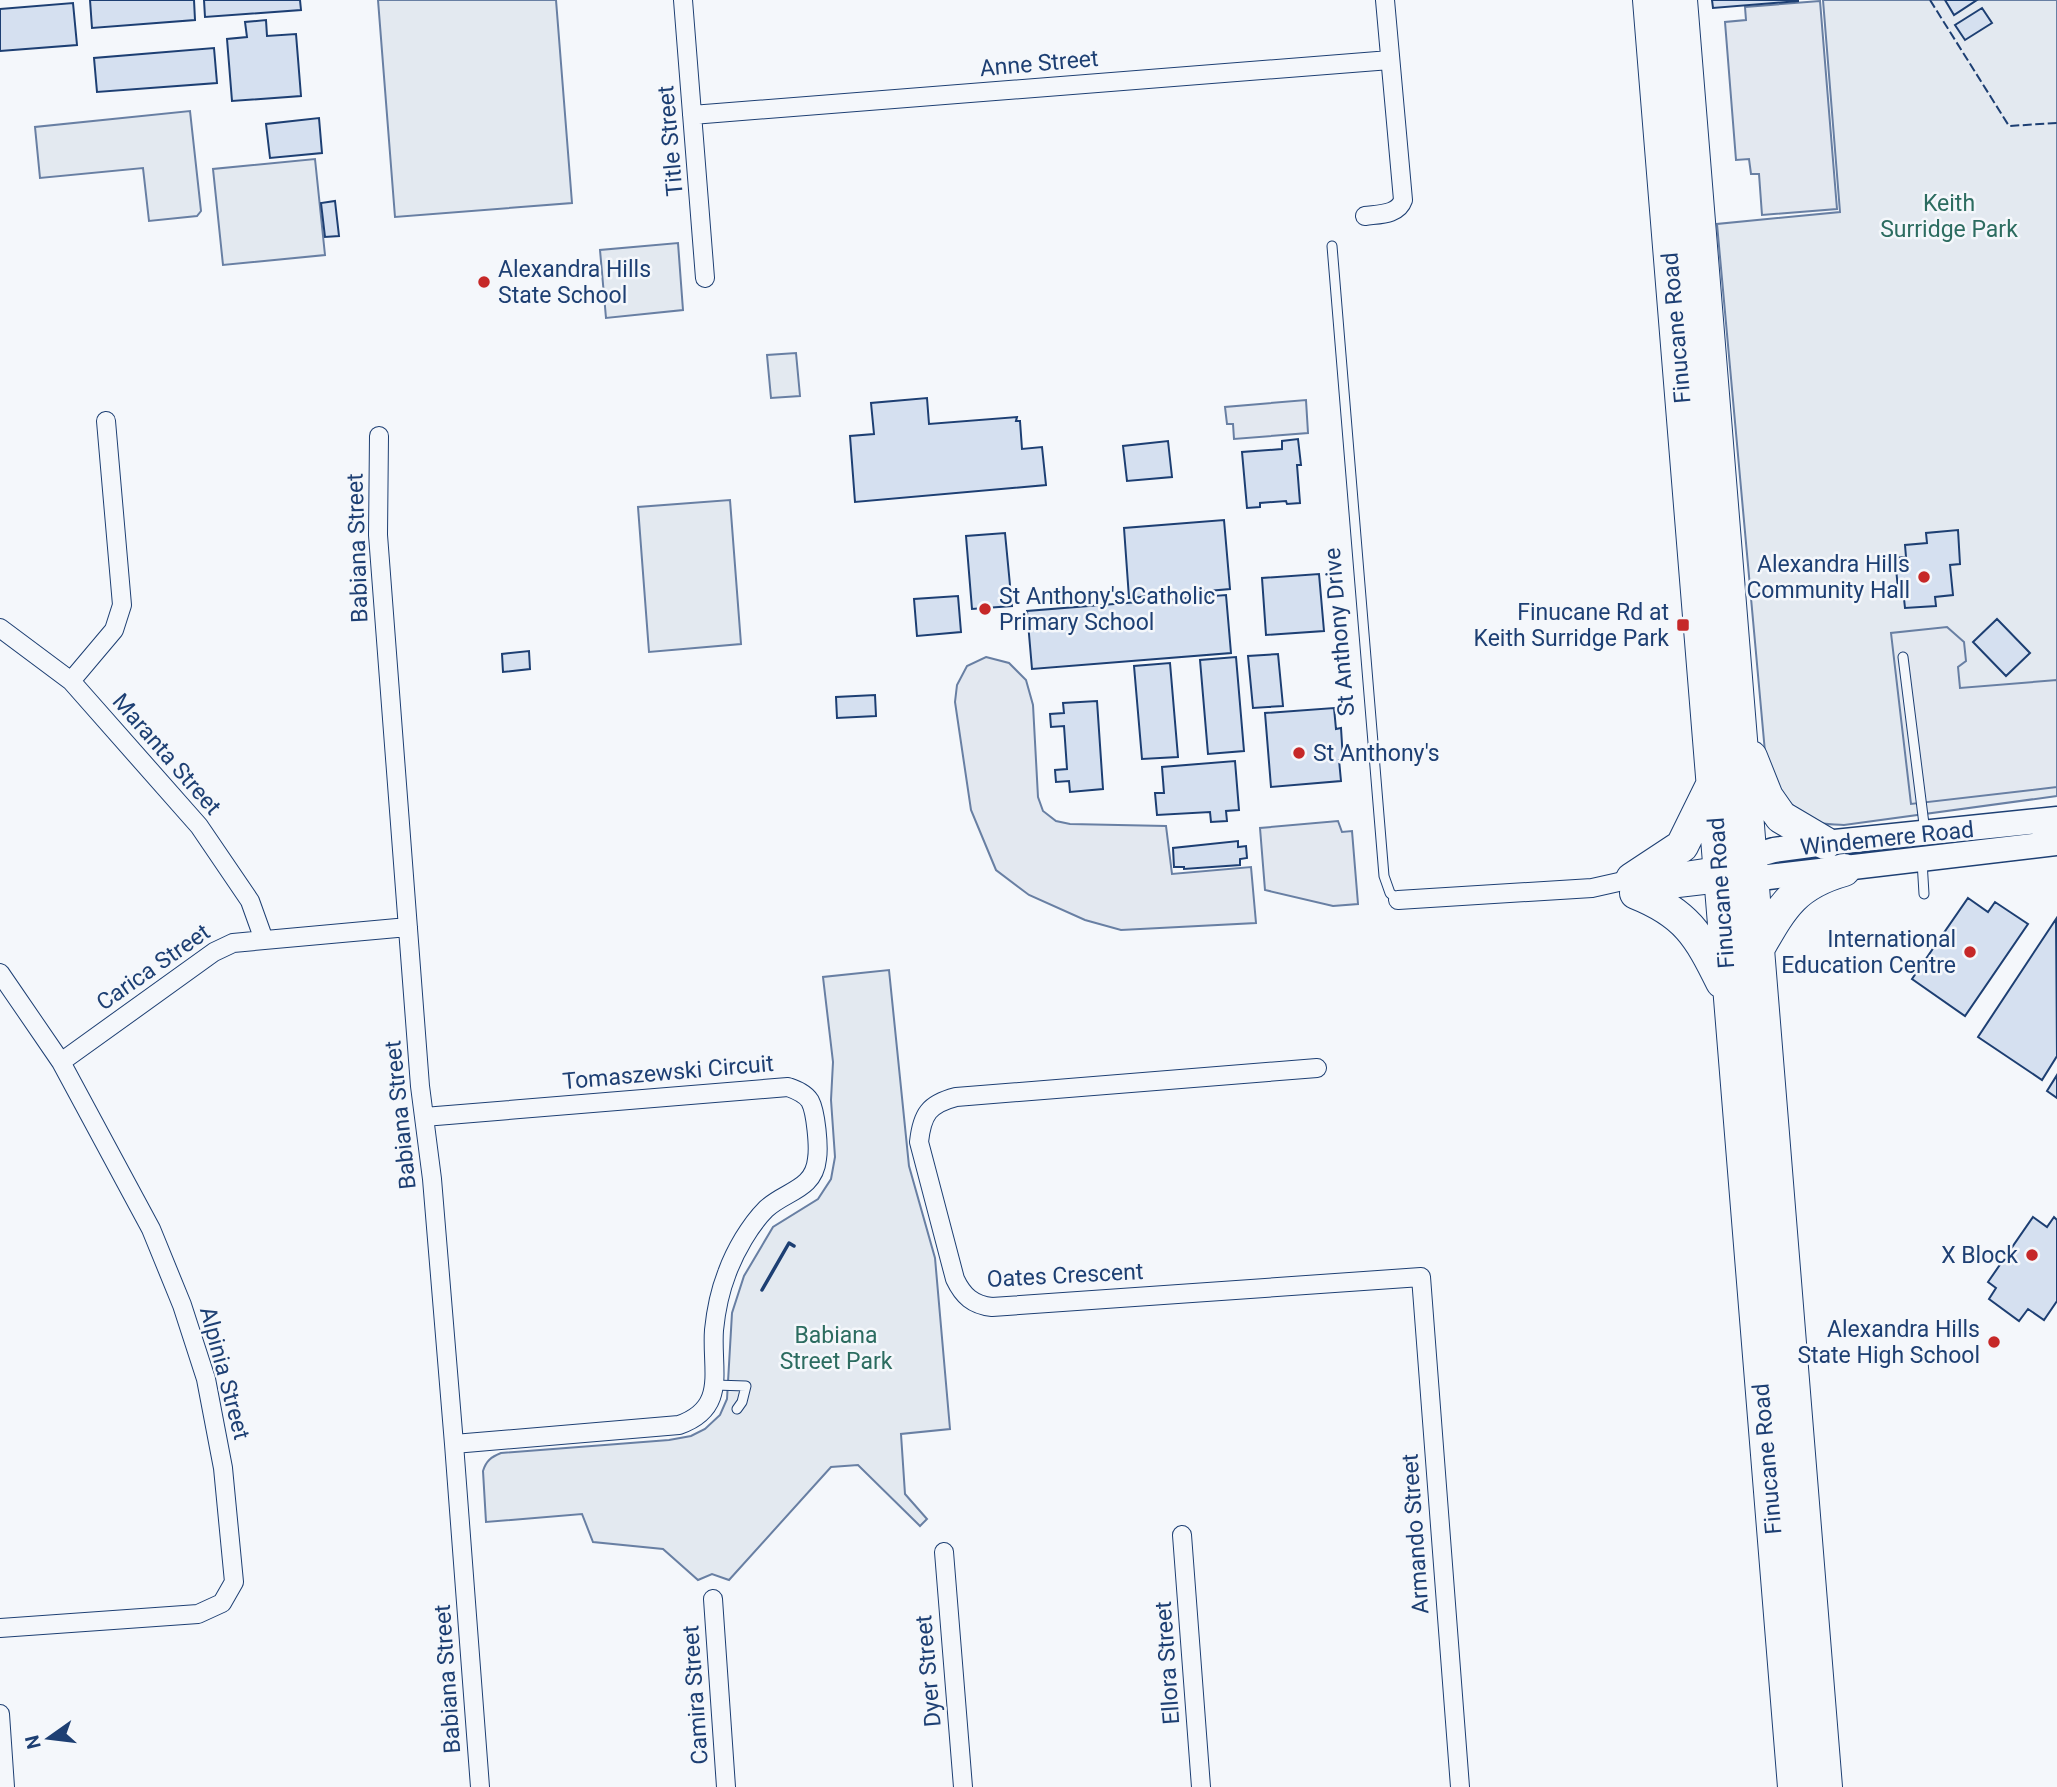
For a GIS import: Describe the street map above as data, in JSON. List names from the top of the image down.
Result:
{
  "streets": {
    "highway": ["Finucane Road"],
    "main road": ["Windemere Road"],
    "street": [
      "Anne Street",
      "Title Street",
      "Babiana Street",
      "St Anthony Drive",
      "Maranta Street",
      "Carica Street",
      "Tomaszewski Circuit",
      "Oates Crescent",
      "Alpinia Street",
      "Armando Street",
      "Ellora Street",
      "Dyer Street",
      "Camira Street"
    ]
  },
  "crossings": [
    ["Anne Street", "Title Street"],
    ["Finucane Road", "St Anthony Drive"],
    ["Finucane Road", "Windemere Road"],
    ["Babiana Street", "Carica Street"],
    ["Babiana Street", "Tomaszewski Circuit"],
    ["St Anthony Drive", "Windemere Road"],
    ["Maranta Street", "Carica Street"],
    ["Carica Street", "Alpinia Street"],
    ["Oates Crescent", "Armando Street"]
  ],
  "parks": ["Keith Surridge Park", "Babiana Street Park"],
  "places": {
    "other": [
      "Alexandra Hills State School",
      "Alexandra Hills Community Hall",
      "St Anthony's Catholic Primary School",
      "St Anthony's",
      "International Education Centre",
      "X Block",
      "Alexandra Hills State High School"
    ],
    "transit": ["Finucane Rd at Keith Surridge Park"]
  },
  "north": "left"
}
